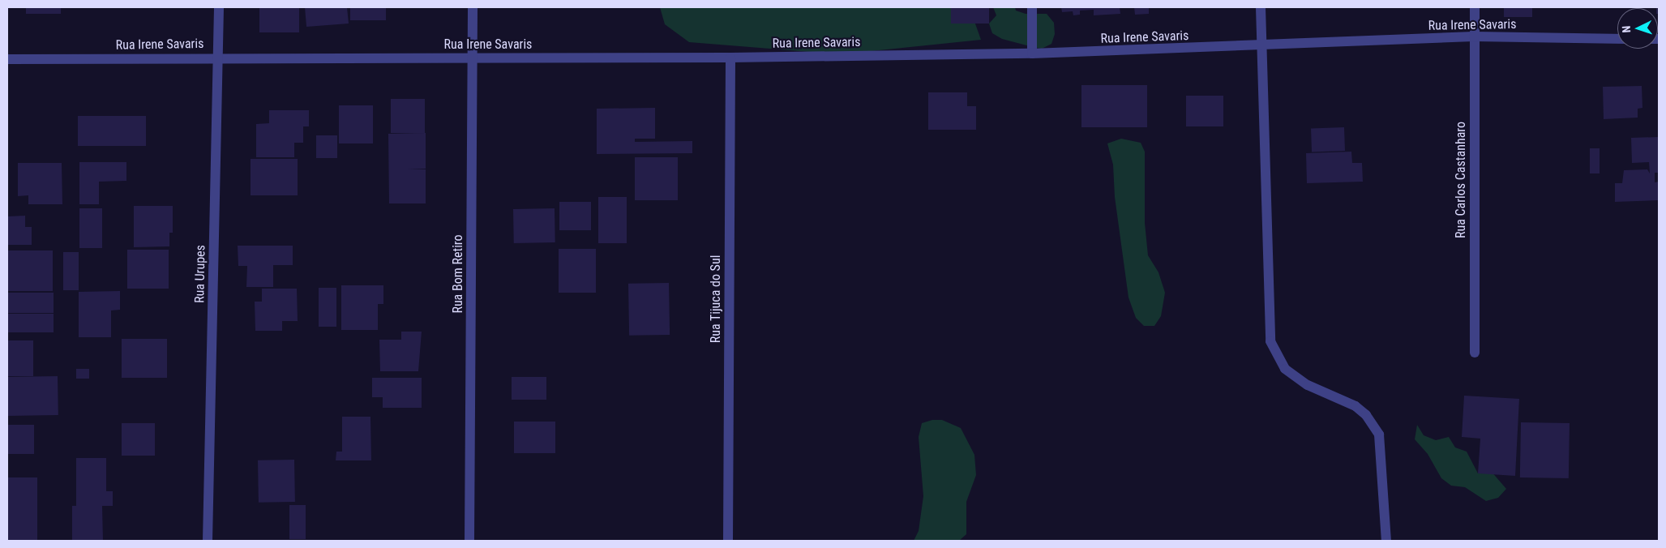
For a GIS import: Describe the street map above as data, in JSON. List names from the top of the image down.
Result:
{
  "streets": {
    "street": [
      "Rua Irene Savaris",
      "Rua Carlos Castanharo",
      "Rua Urupes",
      "Rua Bom Retiro",
      "Rua Tijuca do Sul"
    ]
  },
  "crossings": [
    ["Rua Irene Savaris", "Rua Carlos Castanharo"],
    ["Rua Irene Savaris", "Rua Urupes"],
    ["Rua Irene Savaris", "Rua Bom Retiro"],
    ["Rua Irene Savaris", "Rua Tijuca do Sul"]
  ],
  "north": "left"
}
